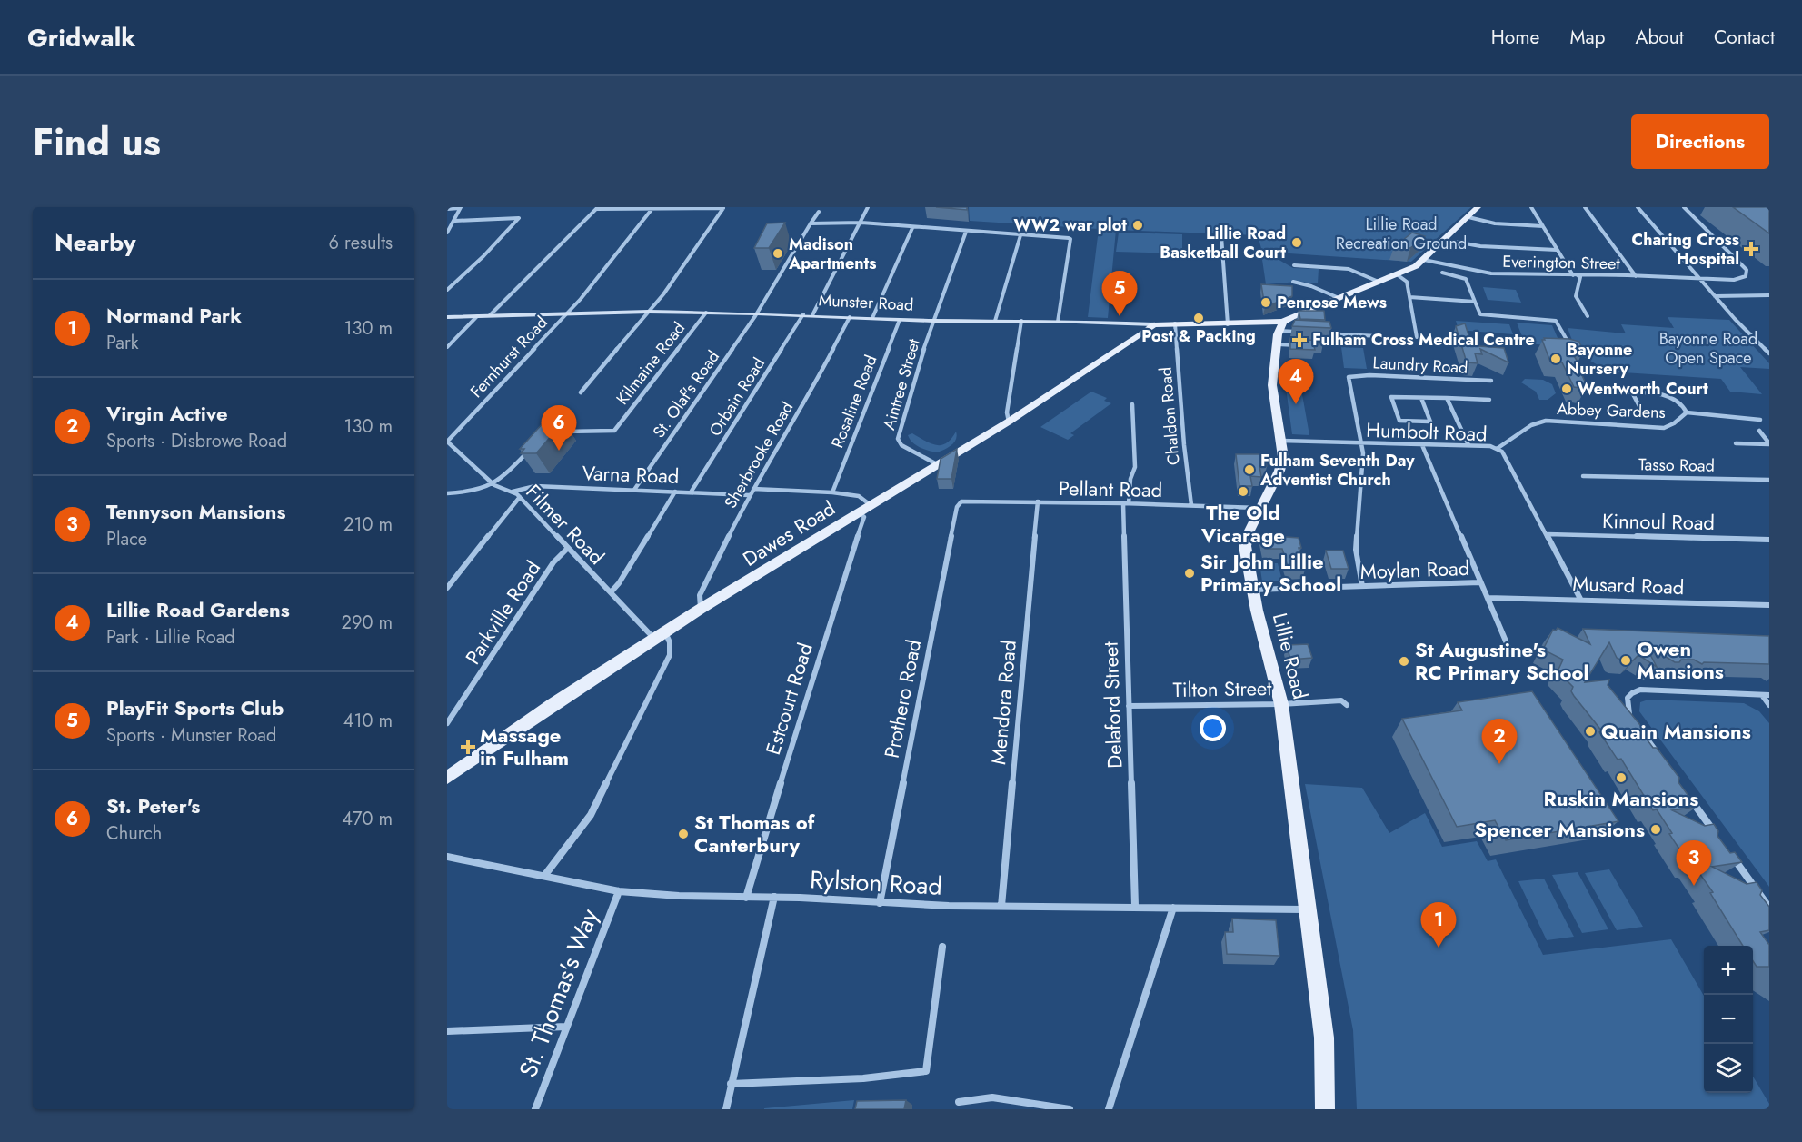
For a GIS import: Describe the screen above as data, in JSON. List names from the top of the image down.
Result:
{
  "streets": {
    "main road": ["Munster Road", "Dawes Road", "Lillie Road"],
    "street": [
      "Everington Street",
      "Fernhurst Road",
      "Kilmaine Road",
      "Laundry Road",
      "Aintree Street",
      "St. Olaf's Road",
      "Orbain Road",
      "Rosaline Road",
      "Abbey Gardens",
      "Chaldon Road",
      "Humbolt Road",
      "Sherbrooke Road",
      "Tasso Road",
      "Varna Road",
      "Pellant Road",
      "Kinnoul Road",
      "Filmer Road",
      "Moylan Road",
      "Musard Road",
      "Parkville Road",
      "Tilton Street",
      "Estcourt Road",
      "Prothero Road",
      "Mendora Road",
      "Delaford Street",
      "Rylston Road",
      "St. Thomas's Way"
    ]
  },
  "crossings": [
    ["Munster Road", "Fernhurst Road"],
    ["Munster Road", "Kilmaine Road"],
    ["Munster Road", "Aintree Street"],
    ["Munster Road", "St. Olaf's Road"],
    ["Munster Road", "Orbain Road"],
    ["Munster Road", "Rosaline Road"],
    ["Munster Road", "Chaldon Road"],
    ["Munster Road", "Sherbrooke Road"],
    ["Munster Road", "Dawes Road"],
    ["Munster Road", "Lillie Road"],
    ["Fernhurst Road", "Filmer Road"],
    ["Laundry Road", "Humbolt Road"],
    ["Aintree Street", "Dawes Road"],
    ["St. Olaf's Road", "Varna Road"],
    ["Orbain Road", "Varna Road"],
    ["Abbey Gardens", "Humbolt Road"],
    ["Chaldon Road", "Pellant Road"],
    ["Humbolt Road", "Kinnoul Road"],
    ["Humbolt Road", "Musard Road"],
    ["Humbolt Road", "Lillie Road"],
    ["Sherbrooke Road", "Varna Road"],
    ["Sherbrooke Road", "Dawes Road"],
    ["Varna Road", "Filmer Road"],
    ["Pellant Road", "Lillie Road"],
    ["Pellant Road", "Prothero Road"],
    ["Pellant Road", "Mendora Road"],
    ["Pellant Road", "Delaford Street"],
    ["Filmer Road", "Dawes Road"],
    ["Filmer Road", "Parkville Road"],
    ["Dawes Road", "Estcourt Road"],
    ["Moylan Road", "Lillie Road"],
    ["Lillie Road", "Tilton Street"],
    ["Lillie Road", "Rylston Road"],
    ["Tilton Street", "Delaford Street"],
    ["Estcourt Road", "Rylston Road"],
    ["Prothero Road", "Rylston Road"],
    ["Mendora Road", "Rylston Road"],
    ["Delaford Street", "Rylston Road"],
    ["Rylston Road", "St. Thomas's Way"]
  ],
  "parks": ["Lillie Road Recreation Ground", "Bayonne Road Open Space"],
  "places": {
    "other": [
      "WW2 war plot",
      "Lillie Road Basketball Court",
      "Madison Apartments",
      "Penrose Mews",
      "Post & Packing",
      "Bayonne Nursery",
      "Wentworth Court",
      "Fulham Seventh Day Adventist Church",
      "The Old Vicarage",
      "Sir John Lillie Primary School",
      "Owen Mansions",
      "St Augustine's RC Primary School",
      "Quain Mansions",
      "Ruskin Mansions",
      "Spencer Mansions",
      "St Thomas of Canterbury"
    ],
    "health": ["Charing Cross Hospital", "Fulham Cross Medical Centre", "Massage in Fulham"]
  },
  "page": {
    "header": "Gridwalk",
    "nav": [
      "Home",
      "Map",
      "About",
      "Contact"
    ],
    "title": "Find us",
    "buttons": "Directions",
    "heading": ["Nearby", "6 results"],
    "pins": [
      "5",
      "4",
      "6",
      "2",
      "3",
      "1"
    ],
    "list": [
      {
        "mark": "1",
        "name": "Normand Park",
        "note": "Park",
        "value": "130 m"
      },
      {
        "mark": "2",
        "name": "Virgin Active",
        "note": "Sports · Disbrowe Road",
        "value": "130 m"
      },
      {
        "mark": "3",
        "name": "Tennyson Mansions",
        "note": "Place",
        "value": "210 m"
      },
      {
        "mark": "4",
        "name": "Lillie Road Gardens",
        "note": "Park · Lillie Road",
        "value": "290 m"
      },
      {
        "mark": "5",
        "name": "PlayFit Sports Club",
        "note": "Sports · Munster Road",
        "value": "410 m"
      },
      {
        "mark": "6",
        "name": "St. Peter's",
        "note": "Church",
        "value": "470 m"
      }
    ],
    "map_buttons": ["+", "−"]
  }
}
